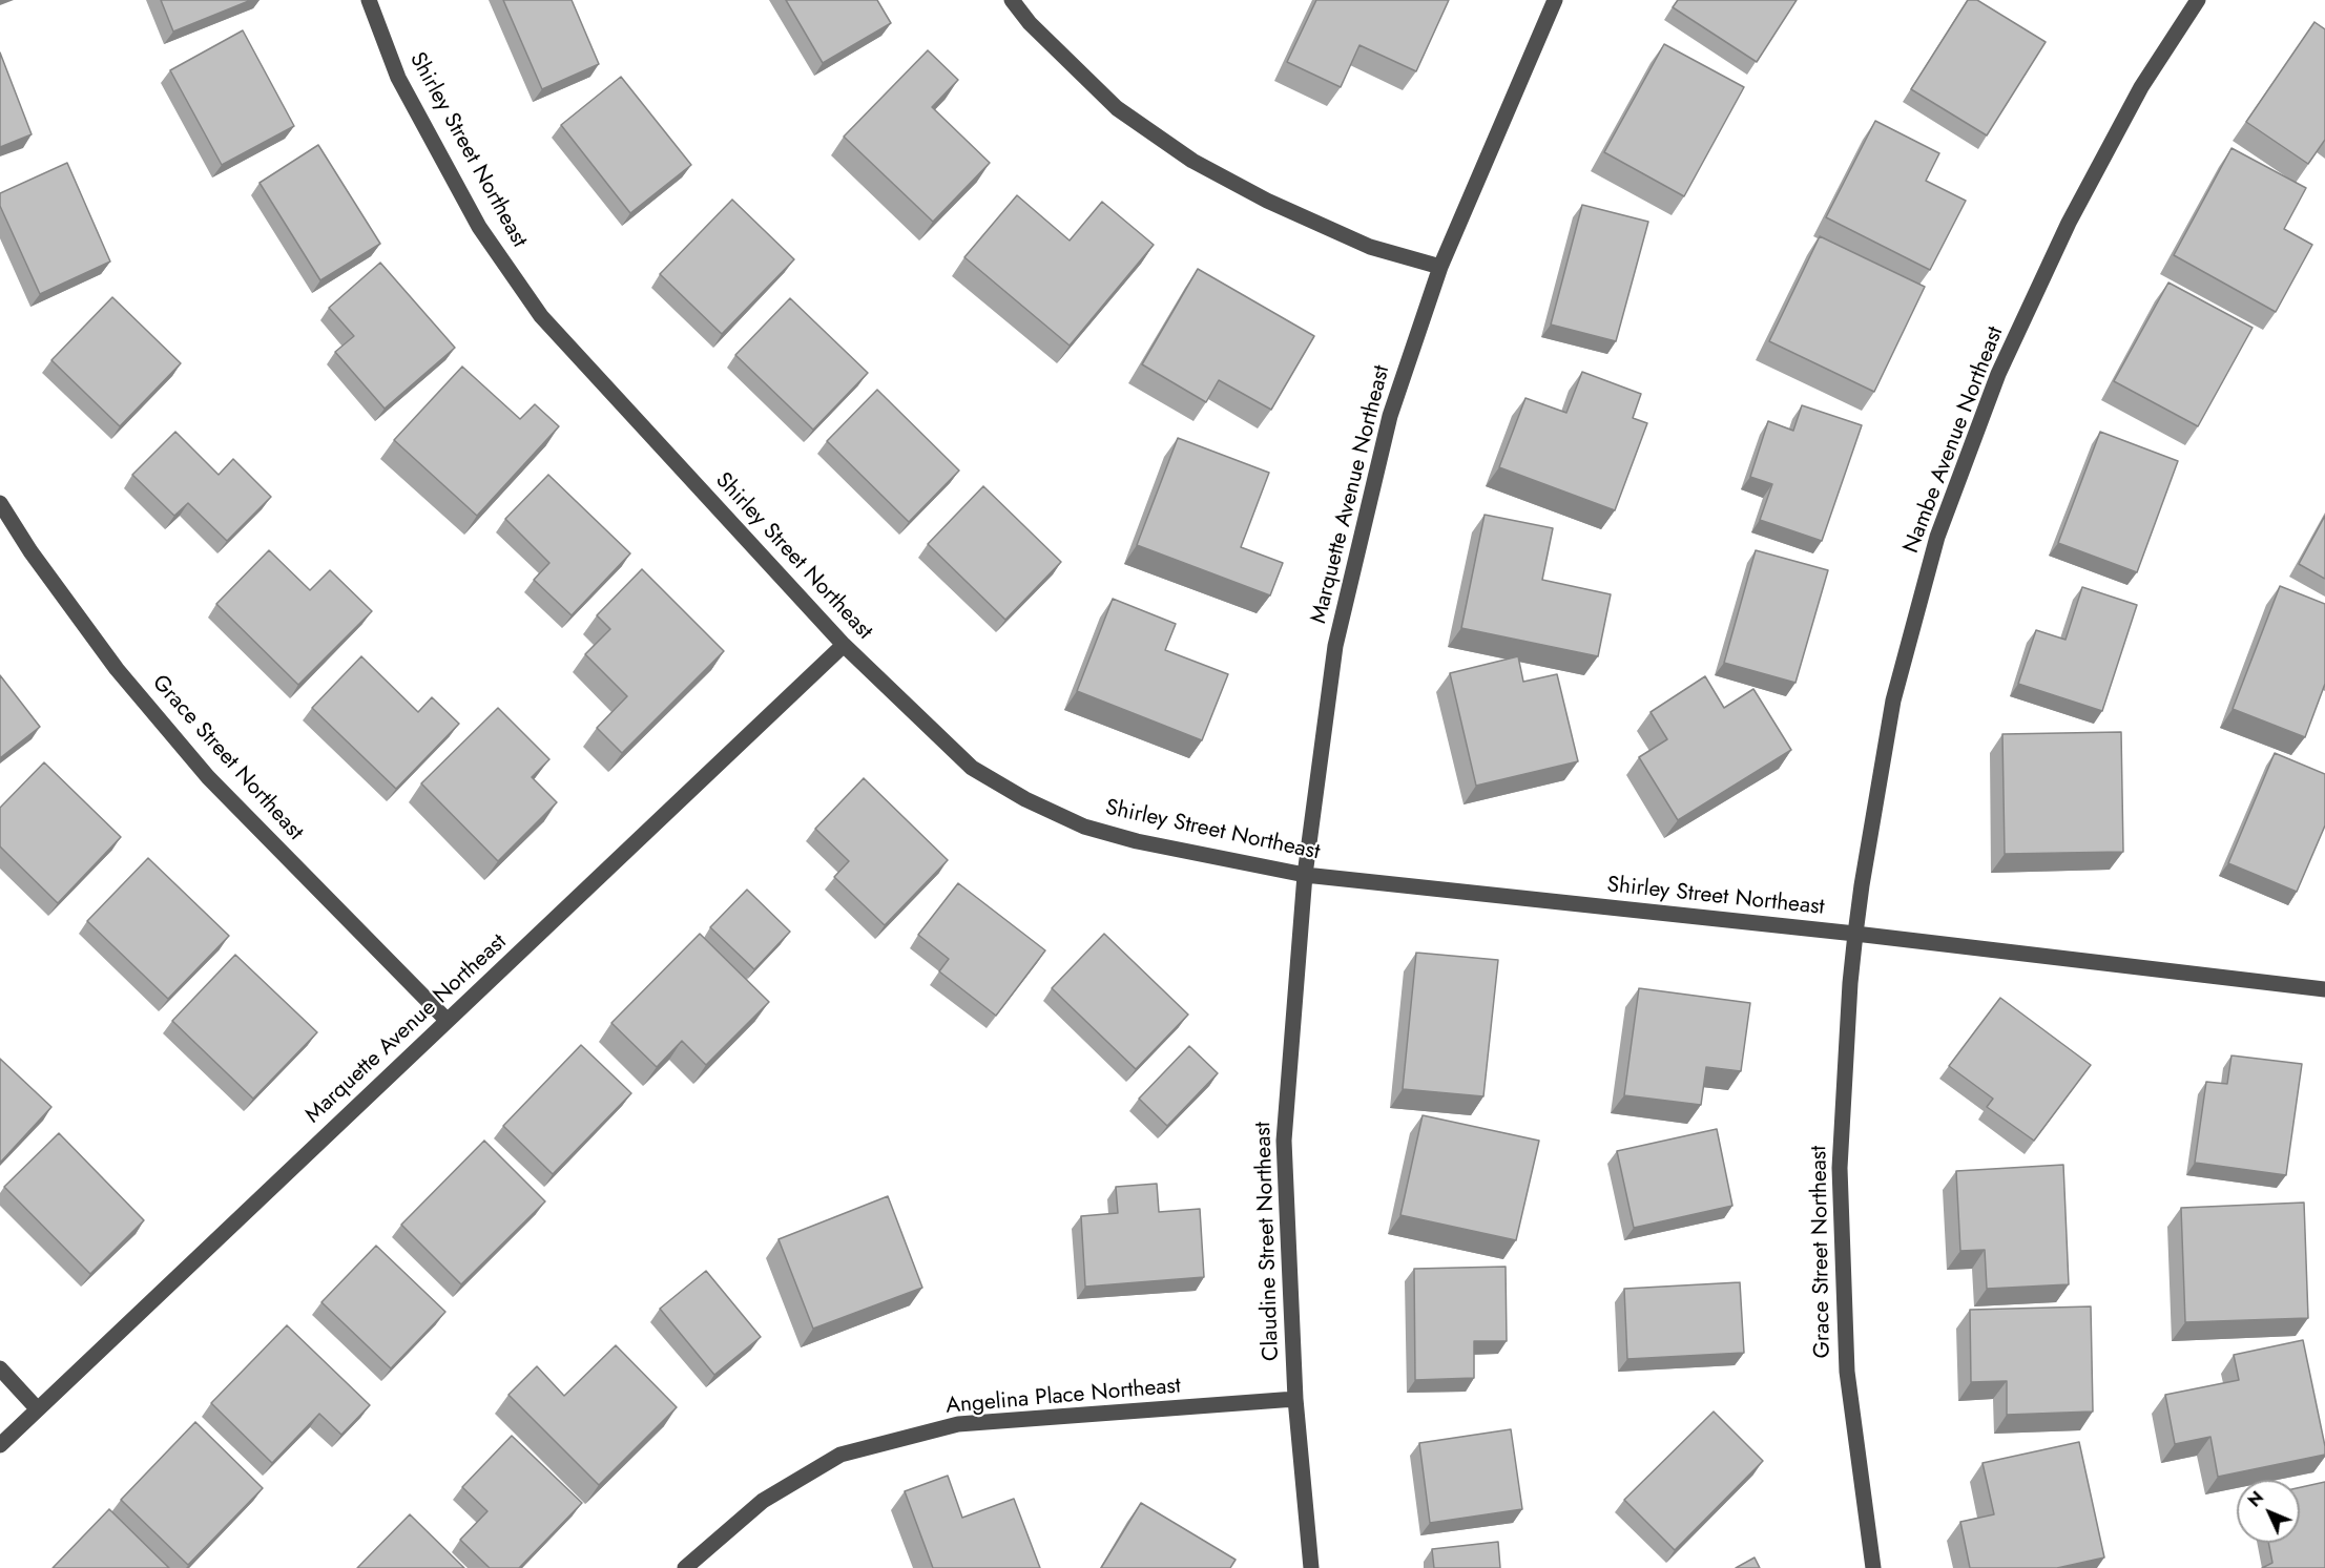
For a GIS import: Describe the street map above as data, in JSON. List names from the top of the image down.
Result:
{
  "streets": {
    "street": [
      "Shirley Street Northeast",
      "Nambe Avenue Northeast",
      "Marquette Avenue Northeast",
      "Grace Street Northeast",
      "Claudine Street Northeast",
      "Angelina Place Northeast"
    ]
  },
  "crossings": [
    ["Shirley Street Northeast", "Nambe Avenue Northeast"],
    ["Shirley Street Northeast", "Marquette Avenue Northeast"],
    ["Shirley Street Northeast", "Grace Street Northeast"],
    ["Shirley Street Northeast", "Claudine Street Northeast"],
    ["Nambe Avenue Northeast", "Grace Street Northeast"],
    ["Marquette Avenue Northeast", "Grace Street Northeast"],
    ["Marquette Avenue Northeast", "Claudine Street Northeast"],
    ["Claudine Street Northeast", "Angelina Place Northeast"]
  ],
  "north": "top left"
}
